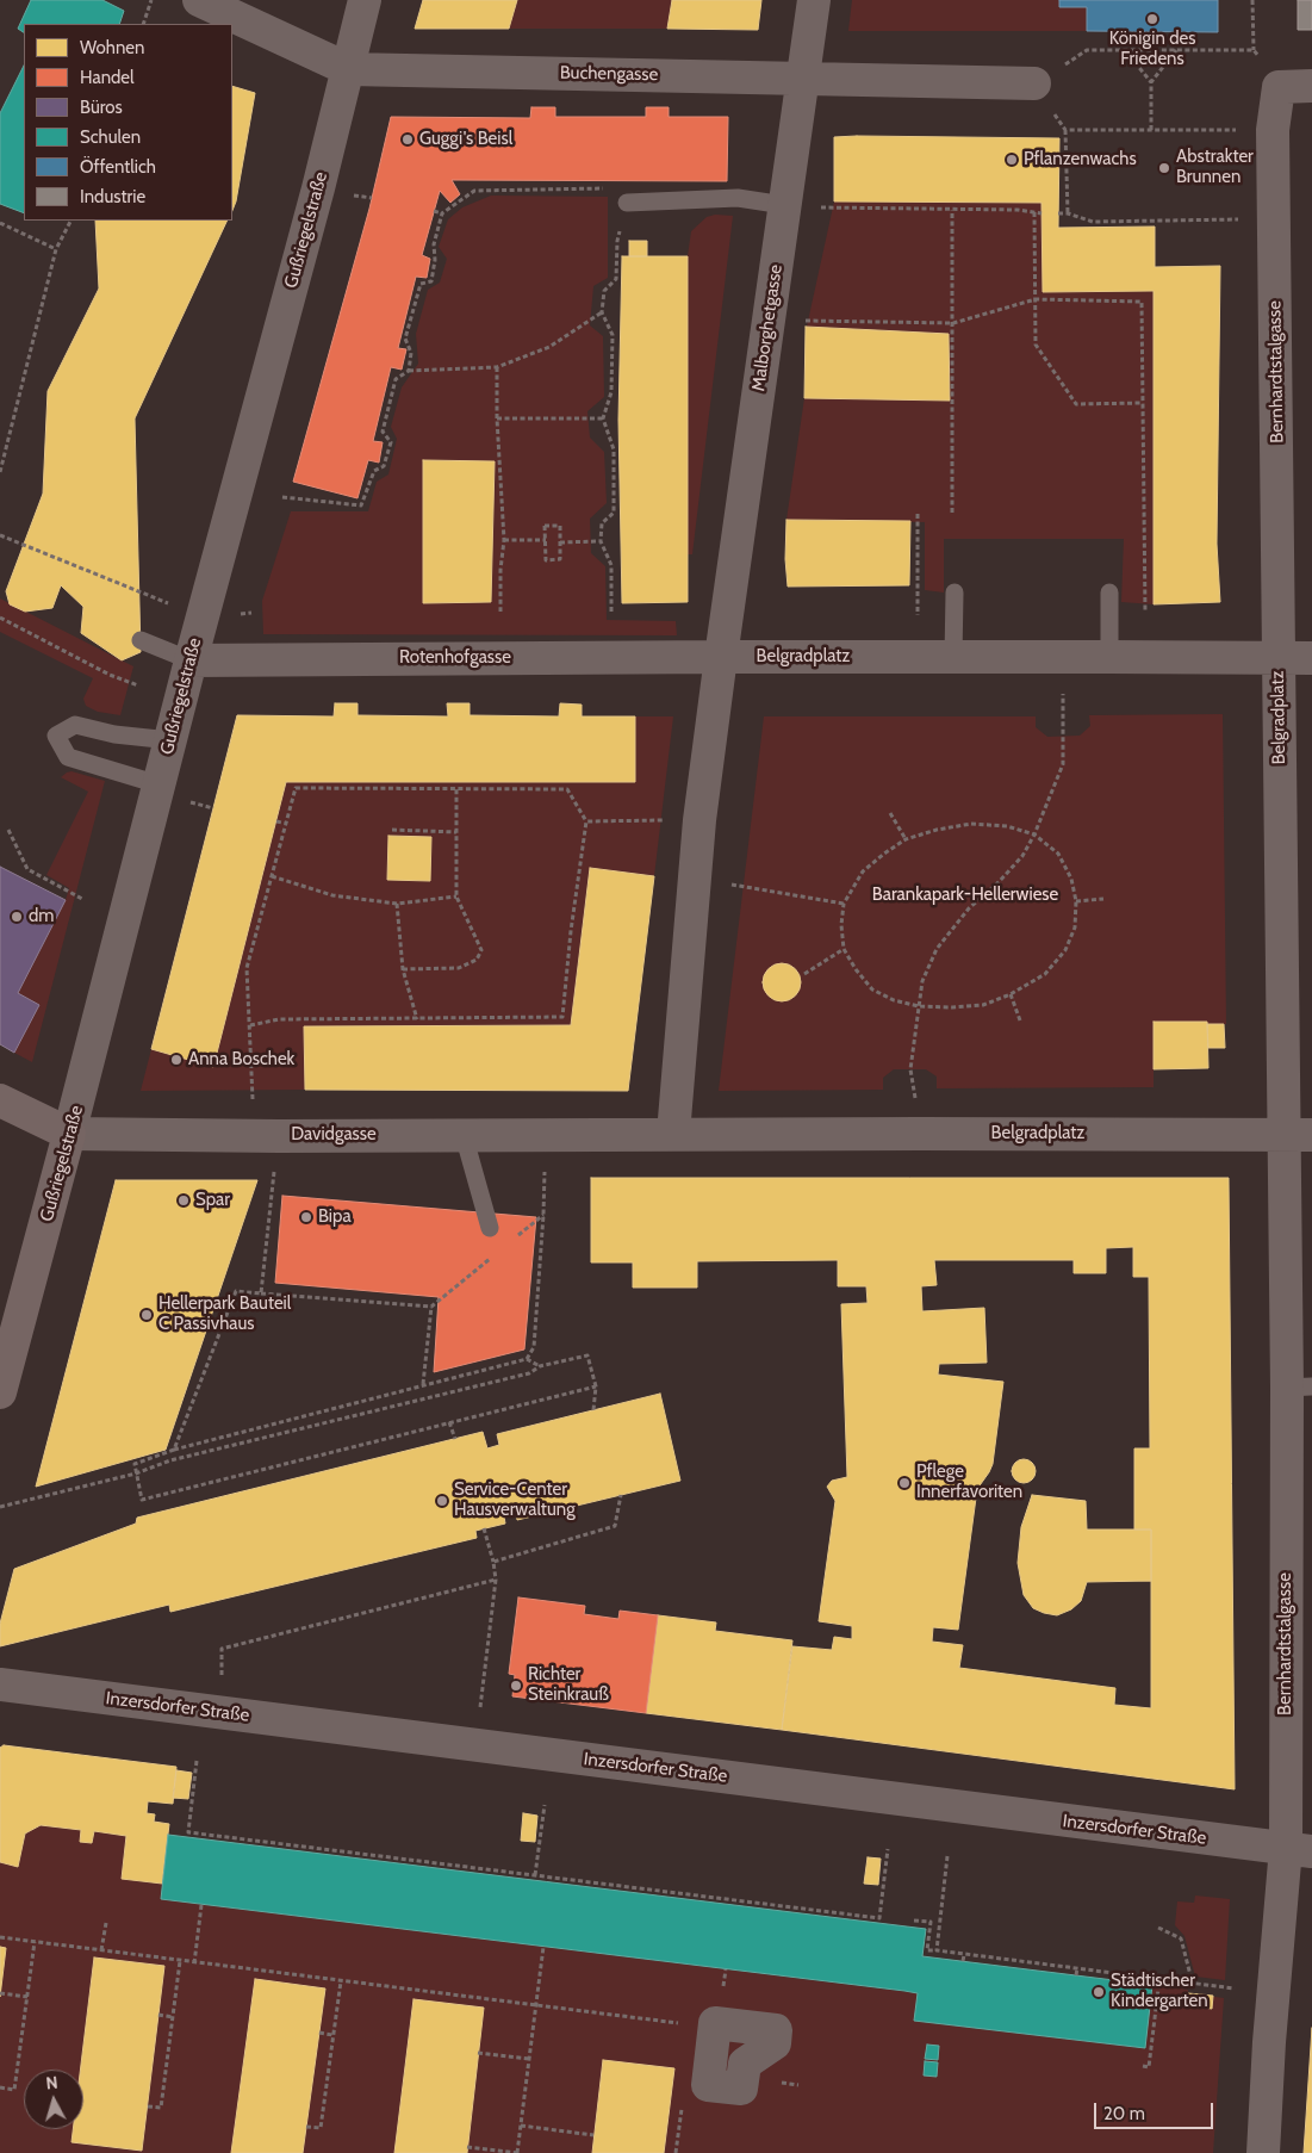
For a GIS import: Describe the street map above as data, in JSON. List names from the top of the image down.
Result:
{
  "streets": {
    "street": [
      "Buchengasse",
      "Gußriegelstraße",
      "Malborghetgasse",
      "Bernhardtstalgasse",
      "Belgradplatz",
      "Rotenhofgasse",
      "Davidgasse",
      "Inzersdorfer Straße"
    ]
  },
  "crossings": [
    ["Buchengasse", "Gußriegelstraße"],
    ["Buchengasse", "Malborghetgasse"],
    ["Gußriegelstraße", "Rotenhofgasse"],
    ["Gußriegelstraße", "Davidgasse"],
    ["Malborghetgasse", "Belgradplatz"],
    ["Malborghetgasse", "Rotenhofgasse"],
    ["Bernhardtstalgasse", "Belgradplatz"],
    ["Bernhardtstalgasse", "Inzersdorfer Straße"],
    ["Belgradplatz", "Rotenhofgasse"],
    ["Belgradplatz", "Davidgasse"]
  ],
  "parks": ["Barankapark-Hellerwiese"],
  "places": [
    "Königin des Friedens",
    "Guggi's Beisl",
    "Pflanzenwachs",
    "Abstrakter Brunnen",
    "dm",
    "Anna Boschek",
    "Spar",
    "Bipa",
    "Hellerpark Bauteil C Passivhaus",
    "Pflege Innerfavoriten",
    "Service-Center Hausverwaltung",
    "Richter Steinkrauß",
    "Städtischer Kindergarten"
  ],
  "legend": [
    "Wohnen",
    "Handel",
    "Büros",
    "Schulen",
    "Öffentlich",
    "Industrie"
  ],
  "scale_bar": "20 m",
  "north": "top"
}
